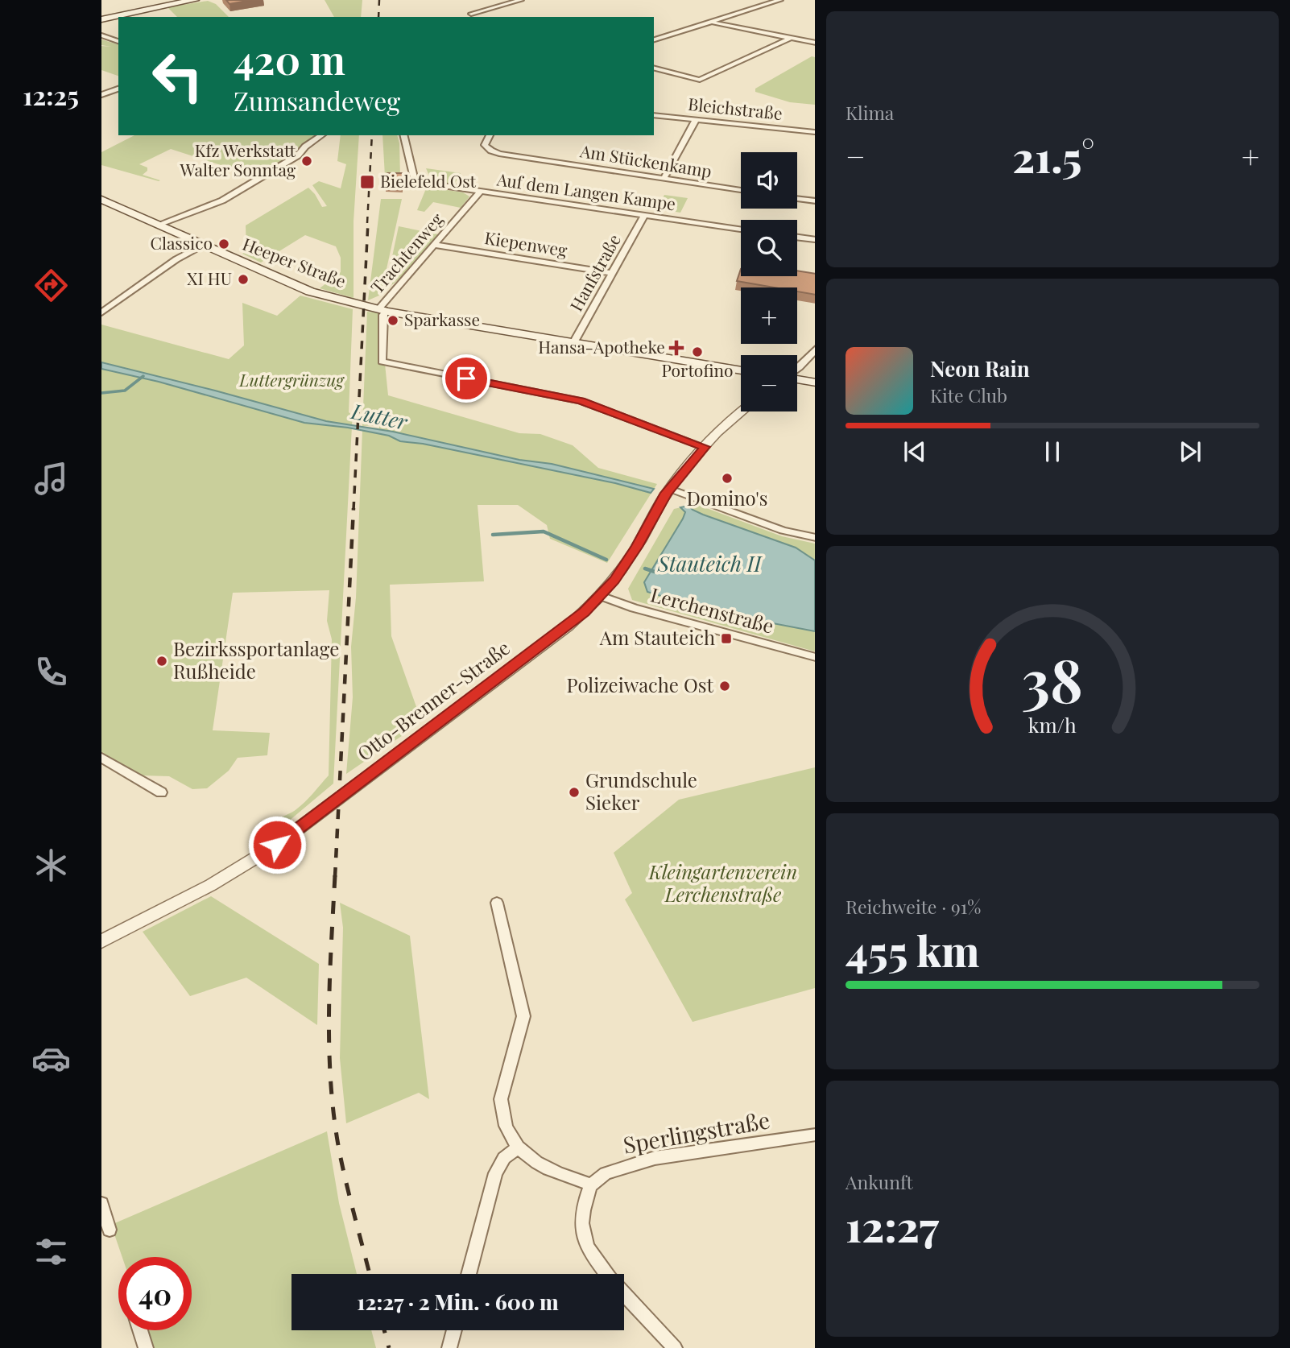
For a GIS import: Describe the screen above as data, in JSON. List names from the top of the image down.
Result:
{
  "streets": {
    "main road": ["Heeper Straße"],
    "street": [
      "Bleichstraße",
      "Am Stückenkamp",
      "Auf dem Langen Kampe",
      "Kiepenweg",
      "Trachtenweg",
      "Hanfstraße",
      "Lerchenstraße",
      "Otto-Brenner-Straße",
      "Sperlingstraße"
    ]
  },
  "crossings": [
    ["Auf dem Langen Kampe", "Trachtenweg"],
    ["Auf dem Langen Kampe", "Hanfstraße"],
    ["Kiepenweg", "Trachtenweg"],
    ["Kiepenweg", "Hanfstraße"],
    ["Trachtenweg", "Heeper Straße"],
    ["Heeper Straße", "Hanfstraße"],
    ["Lerchenstraße", "Otto-Brenner-Straße"]
  ],
  "water": ["Lutter", "Stauteich II"],
  "parks": ["Luttergrünzug", "Kleingartenverein Lerchenstraße"],
  "places": {
    "other": [
      "Kfz Werkstatt Walter Sonntag",
      "Classico",
      "XI HU",
      "Sparkasse",
      "Portofino",
      "Domino's",
      "Bezirkssportanlage Rußheide",
      "Polizeiwache Ost",
      "Grundschule Sieker"
    ],
    "transit": ["Bielefeld Ost", "Am Stauteich"],
    "health": ["Hansa-Apotheke"]
  },
  "page": {
    "tabs": "12:25",
    "tile": [
      "Klima",
      ["Reichweite · 91%", "455 km"],
      ["Ankunft", "12:27"]
    ],
    "turn": ["420 m", "Zumsandeweg"],
    "heat": ["−", "21.5°", "+"],
    "map_buttons": ["+", "−"],
    "song": ["Neon Rain", "Kite Club"],
    "limit": "40",
    "trip": "12:27 · 2 Min. · 600 m",
    "gauge": ["38", "km/h"]
  }
}
